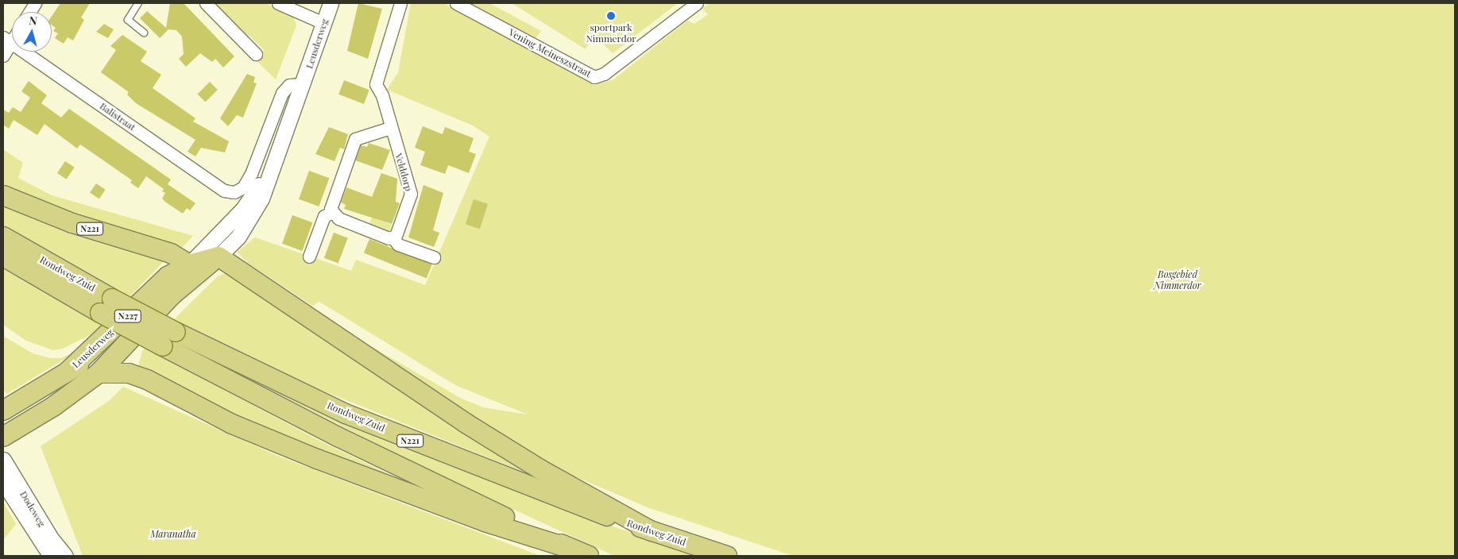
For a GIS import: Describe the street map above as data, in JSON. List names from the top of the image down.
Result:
{
  "streets": {
    "main road": [
      "Leusderweg",
      "N221",
      "Rondweg Zuid",
      "N227"
    ],
    "street": [
      "Vening Meineszstraat",
      "Balistraat",
      "Velddorp",
      "Dodeweg"
    ]
  },
  "crossings": [
    ["Leusderweg", "Balistraat"],
    ["Leusderweg", "N221"],
    ["N221", "Rondweg Zuid"]
  ],
  "parks": ["Bosgebied Nimmerdor", "Maranatha"],
  "places": ["sportpark Nimmerdor"],
  "north": "top"
}
